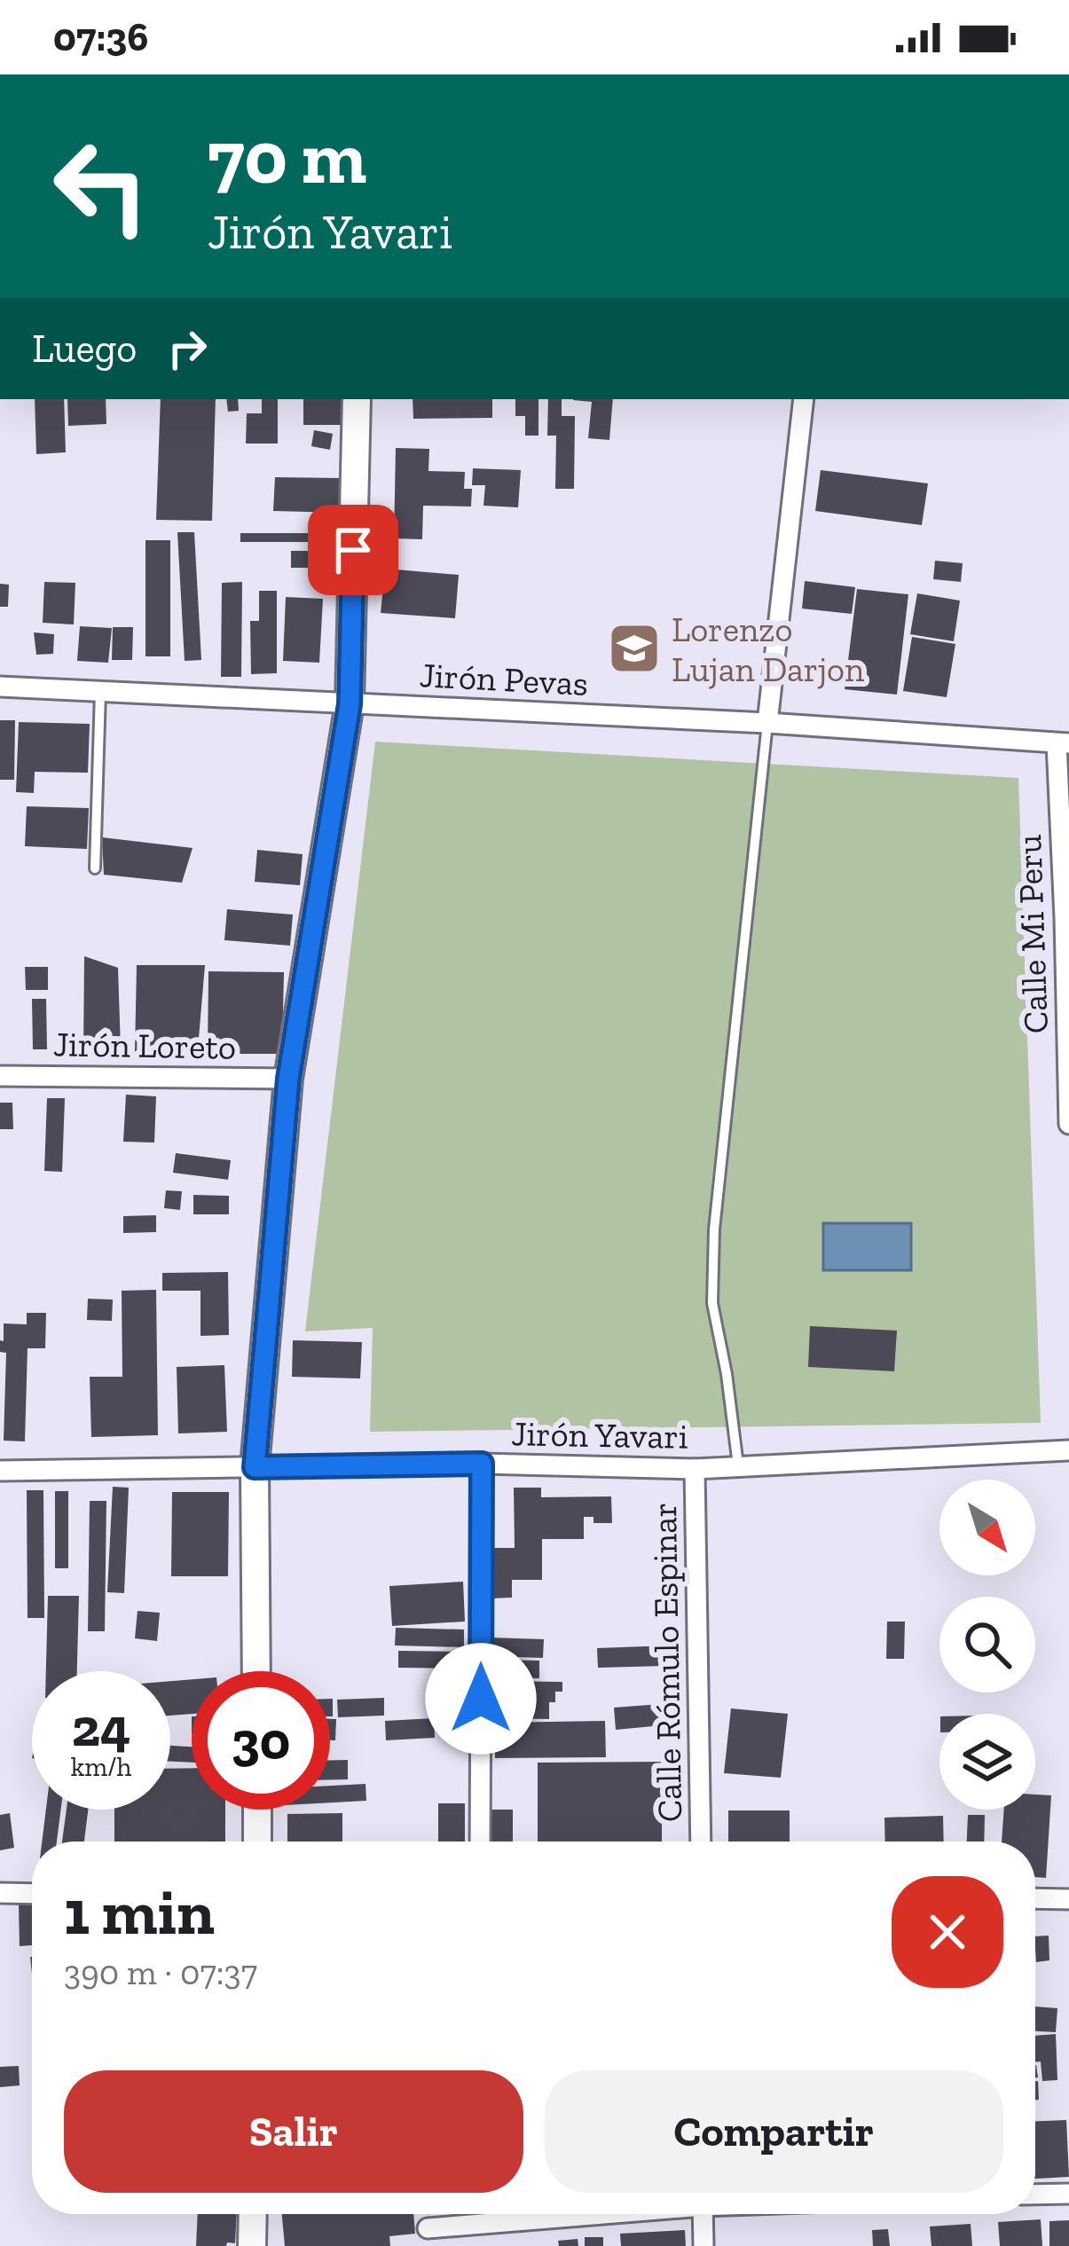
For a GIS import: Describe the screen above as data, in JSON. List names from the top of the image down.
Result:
{
  "streets": {
    "street": [
      "Jirón Pevas",
      "Calle Mi Peru",
      "Jirón Loreto",
      "Jirón Yavari",
      "Calle Rómulo Espinar"
    ]
  },
  "crossings": [
    ["Jirón Pevas", "Calle Mi Peru"],
    ["Jirón Yavari", "Calle Rómulo Espinar"]
  ],
  "places": {
    "school or university": ["Lorenzo Lujan Darjon"]
  },
  "north": "bottom right",
  "page": {
    "status": "07:36",
    "turn": ["70 m", "Jirón Yavari"],
    "then": "Luego",
    "speed": "24 km/h",
    "limit": "30",
    "heading": ["1 min", "390 m · 07:37"],
    "buttons": ["Salir", "Compartir"]
  }
}
